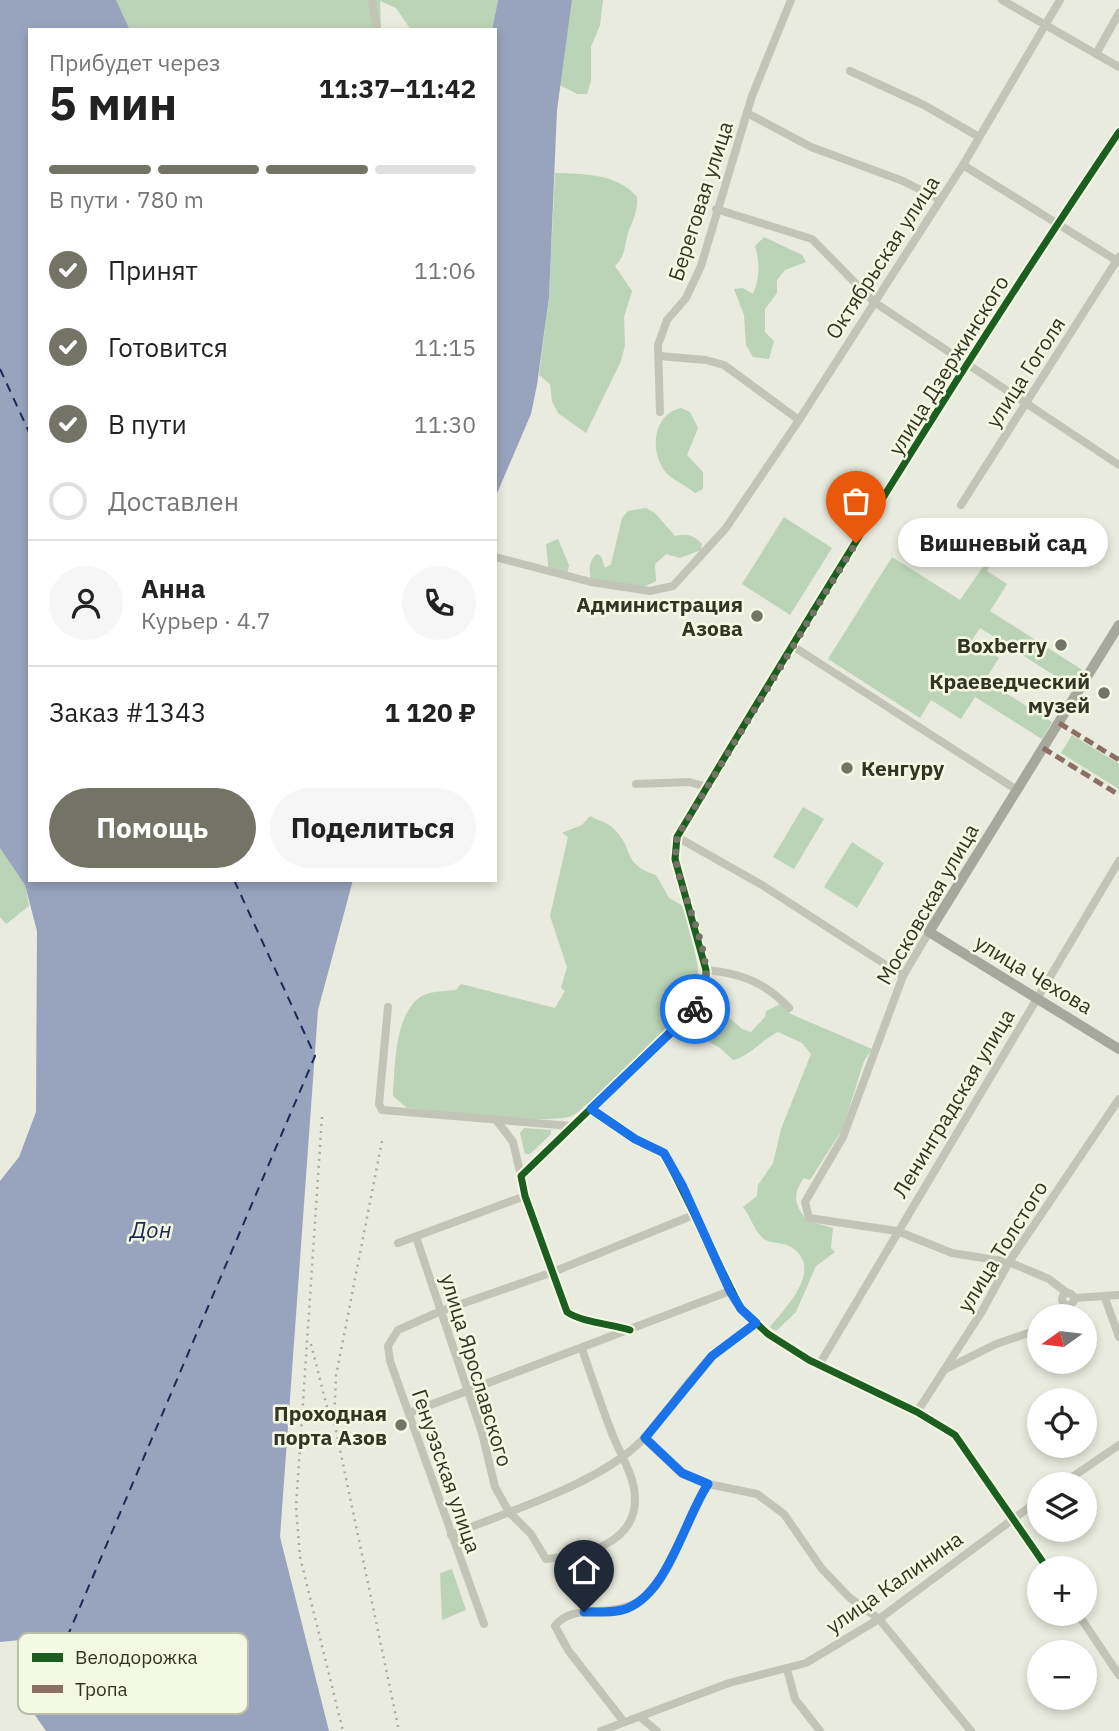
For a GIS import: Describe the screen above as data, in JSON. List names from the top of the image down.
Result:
{
  "streets": {
    "main road": ["Московская улица", "улица Чехова"],
    "street": [
      "Береговая улица",
      "Октябрьская улица",
      "улица Дзержинского",
      "улица Гоголя",
      "Ленинградская улица",
      "улица Толстого",
      "улица Ярославского",
      "Генуэзская улица",
      "улица Калинина"
    ]
  },
  "crossings": [
    ["Московская улица", "улица Чехова"],
    ["Московская улица", "Ленинградская улица"],
    ["улица Чехова", "Ленинградская улица"],
    ["улица Ярославского", "Генуэзская улица"]
  ],
  "water": ["Дон"],
  "places": [
    "Вишневый сад",
    "Администрация Азова",
    "Boxberry",
    "Краеведческий музей",
    "Кенгуру",
    "Проходная порта Азов"
  ],
  "legend": ["Велодорожка", "Тропа"],
  "north": "left",
  "page": {
    "heading": ["5 мин", "Прибудет через", "11:37–11:42"],
    "panel": [
      "Анна",
      "Курьер · 4.7",
      "Заказ #1343",
      "1 120 ₽"
    ],
    "bar": "В пути · 780 m",
    "list": [
      ["Принят", "11:06"],
      ["Готовится", "11:15"],
      ["В пути", "11:30"],
      "Доставлен"
    ],
    "bubble": "Вишневый сад",
    "buttons": ["Помощь", "Поделиться"],
    "map_buttons": ["+", "−"]
  }
}
